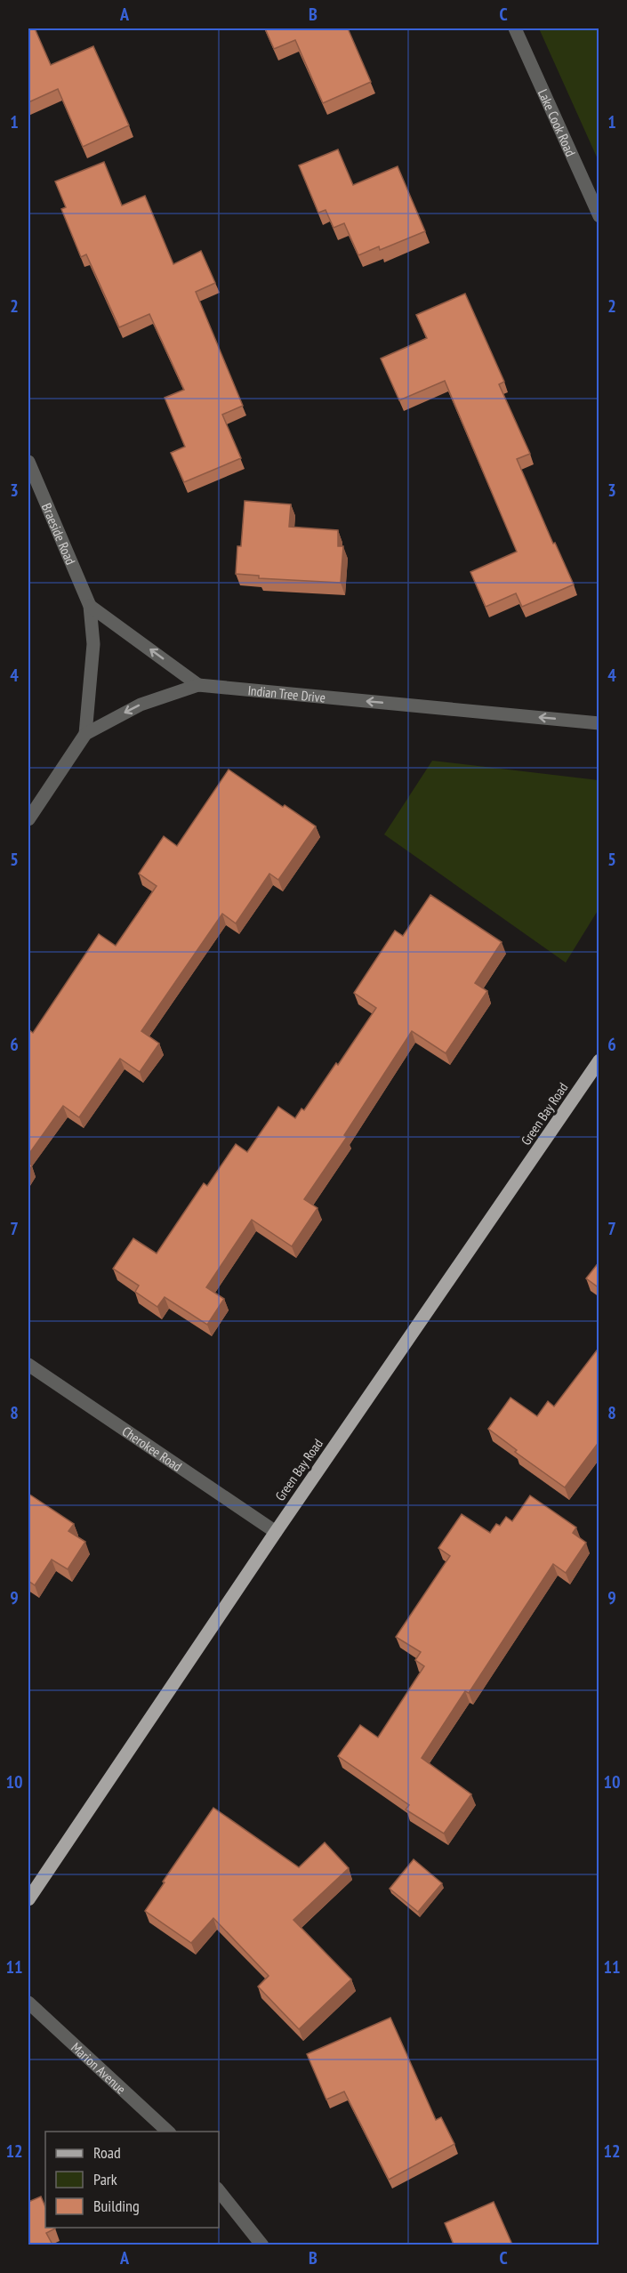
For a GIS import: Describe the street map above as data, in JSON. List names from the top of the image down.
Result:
{
  "streets": {
    "main road": ["Green Bay Road"],
    "street": [
      "Lake Cook Road",
      "Braeside Road",
      "Indian Tree Drive",
      "Cherokee Road",
      "Marion Avenue"
    ]
  },
  "crossings": [
    ["Braeside Road", "Indian Tree Drive"],
    ["Green Bay Road", "Cherokee Road"]
  ],
  "one_way": ["Indian Tree Drive"],
  "legend": ["Road", "Park", "Building"],
  "grid": {
    "columns": ["A", "B", "C"],
    "rows": [
      "1",
      "2",
      "3",
      "4",
      "5",
      "6",
      "7",
      "8",
      "9",
      "10",
      "11",
      "12"
    ]
  }
}
